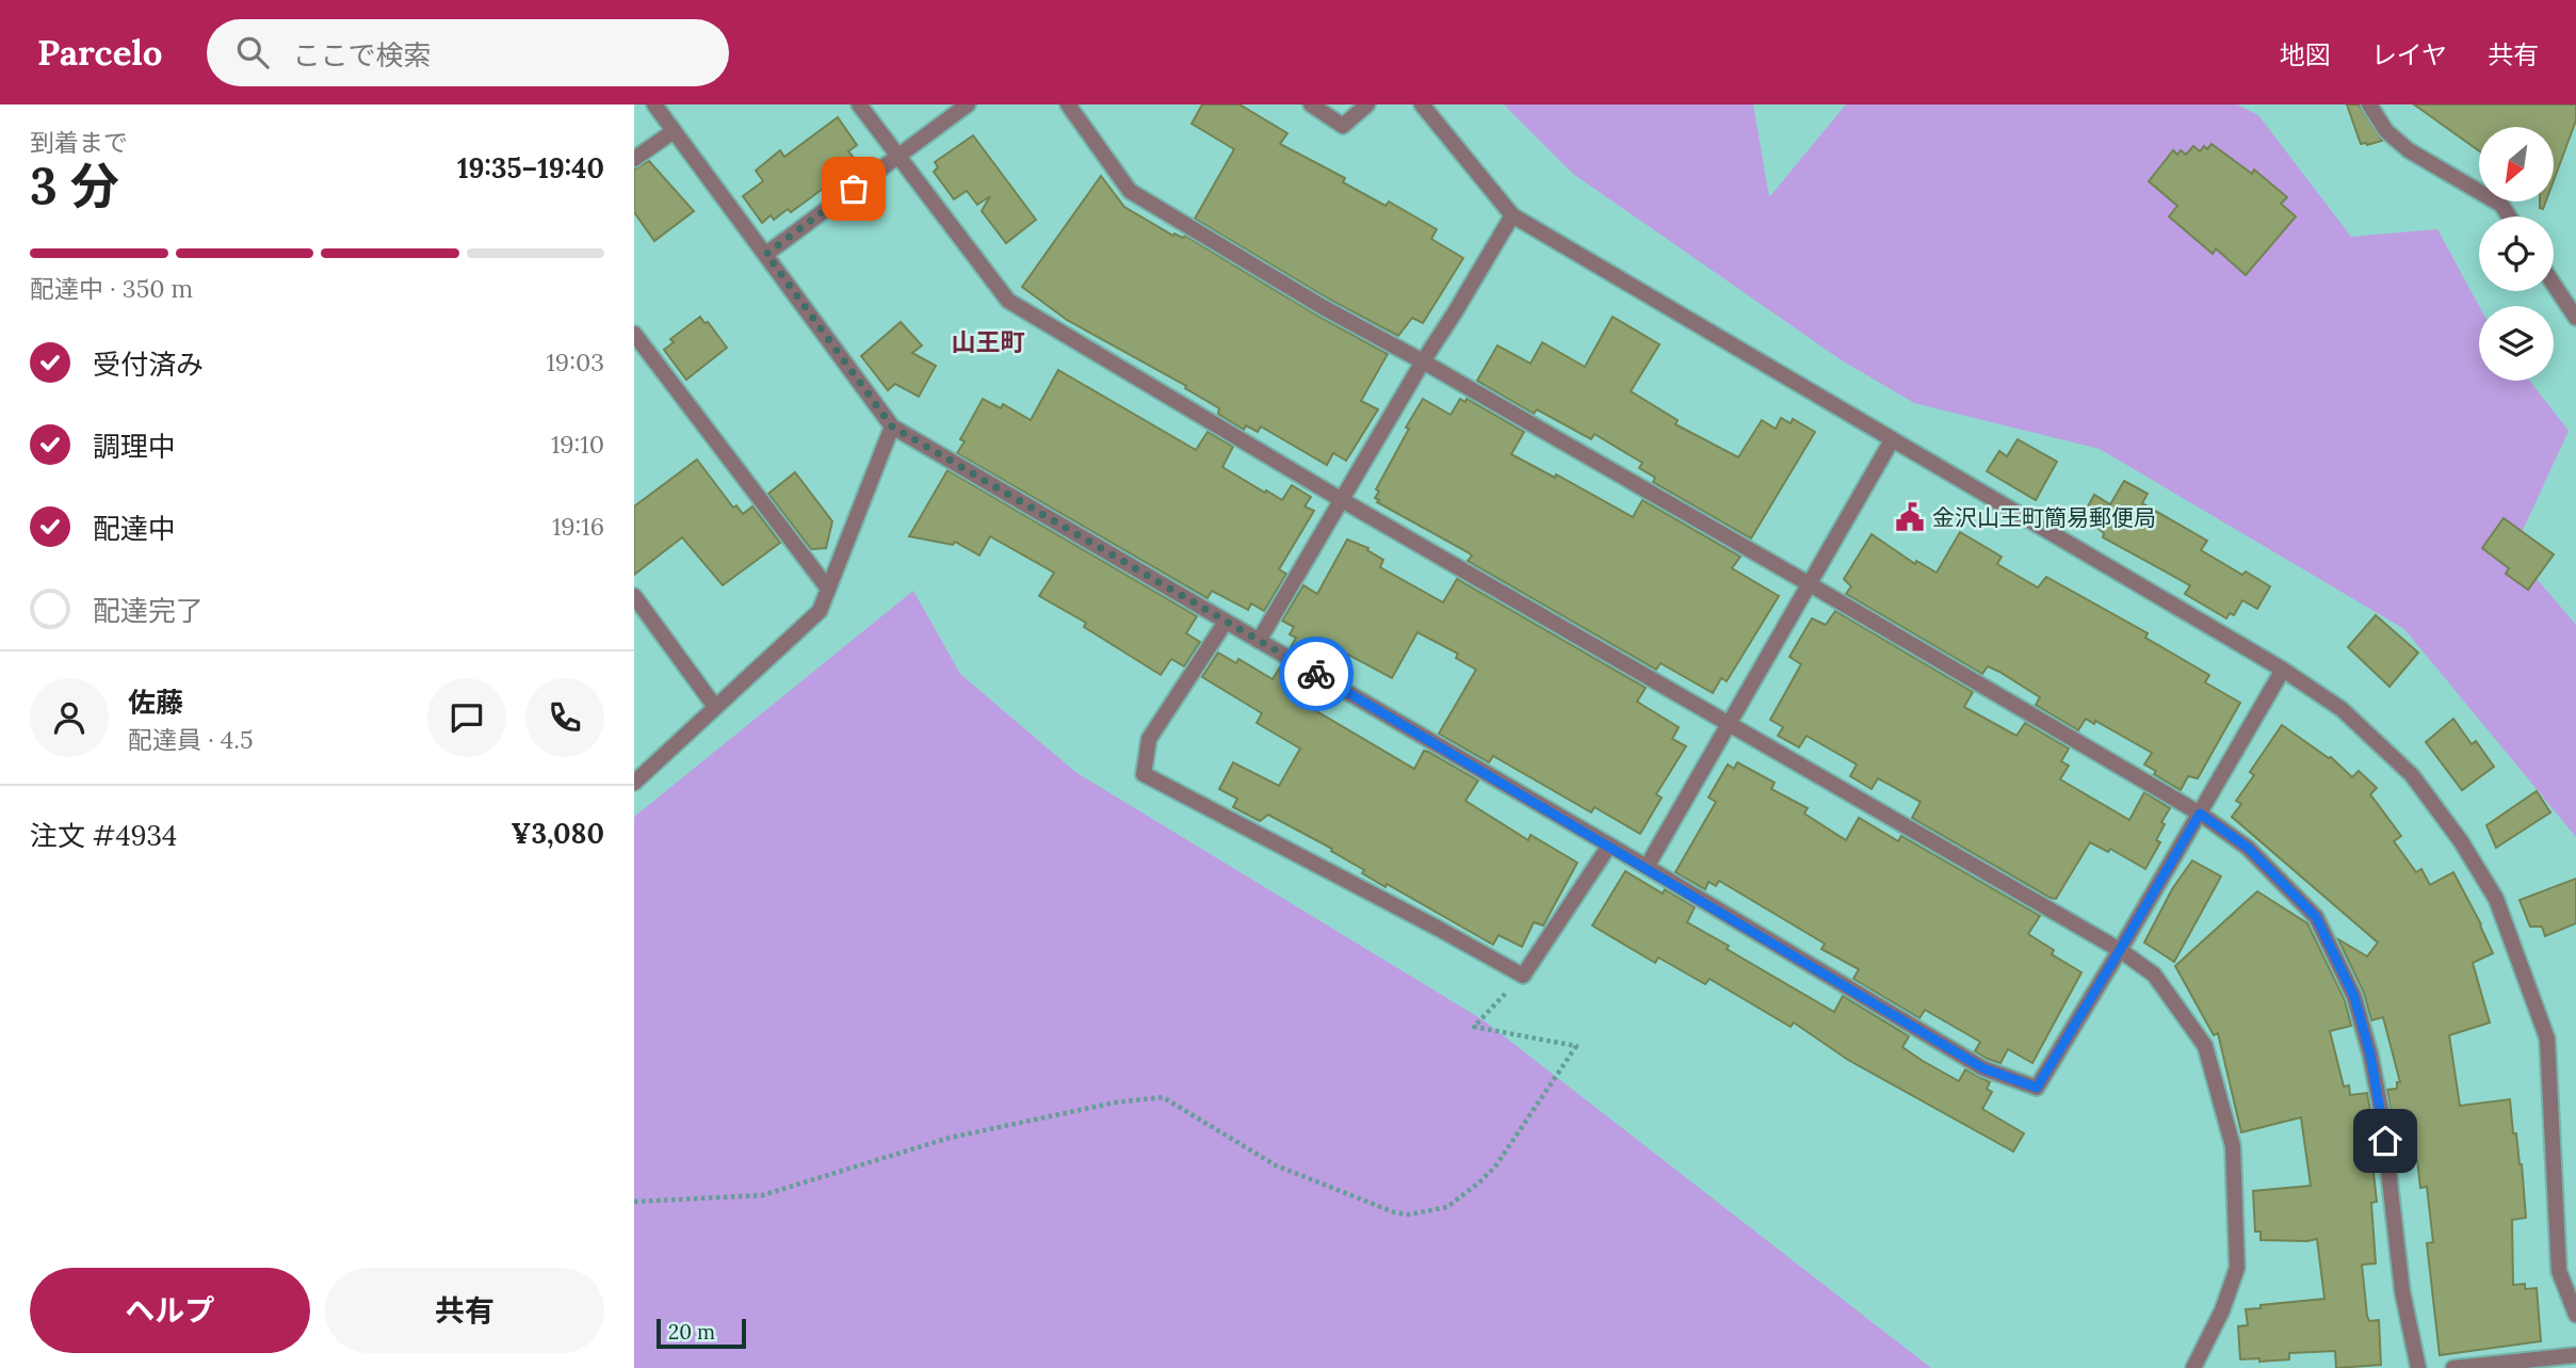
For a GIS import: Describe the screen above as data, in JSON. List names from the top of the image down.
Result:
{
  "districts": ["山王町"],
  "places": {
    "public building": ["金沢山王町簡易郵便局"]
  },
  "scale_bar": "20 m",
  "north": "bottom left",
  "page": {
    "header": "Parcelo",
    "search": "ここで検索",
    "nav": ["地図", "レイヤ", "共有"],
    "heading": ["3 分", "到着まで", "19:35–19:40"],
    "panel": [
      "佐藤",
      "配達員 · 4.5",
      "注文 #4934",
      "¥3,080"
    ],
    "bar": "配達中 · 350 m",
    "list": [
      ["受付済み", "19:03"],
      ["調理中", "19:10"],
      ["配達中", "19:16"],
      "配達完了"
    ],
    "buttons": ["ヘルプ", "共有"],
    "scale": "20 m"
  }
}
